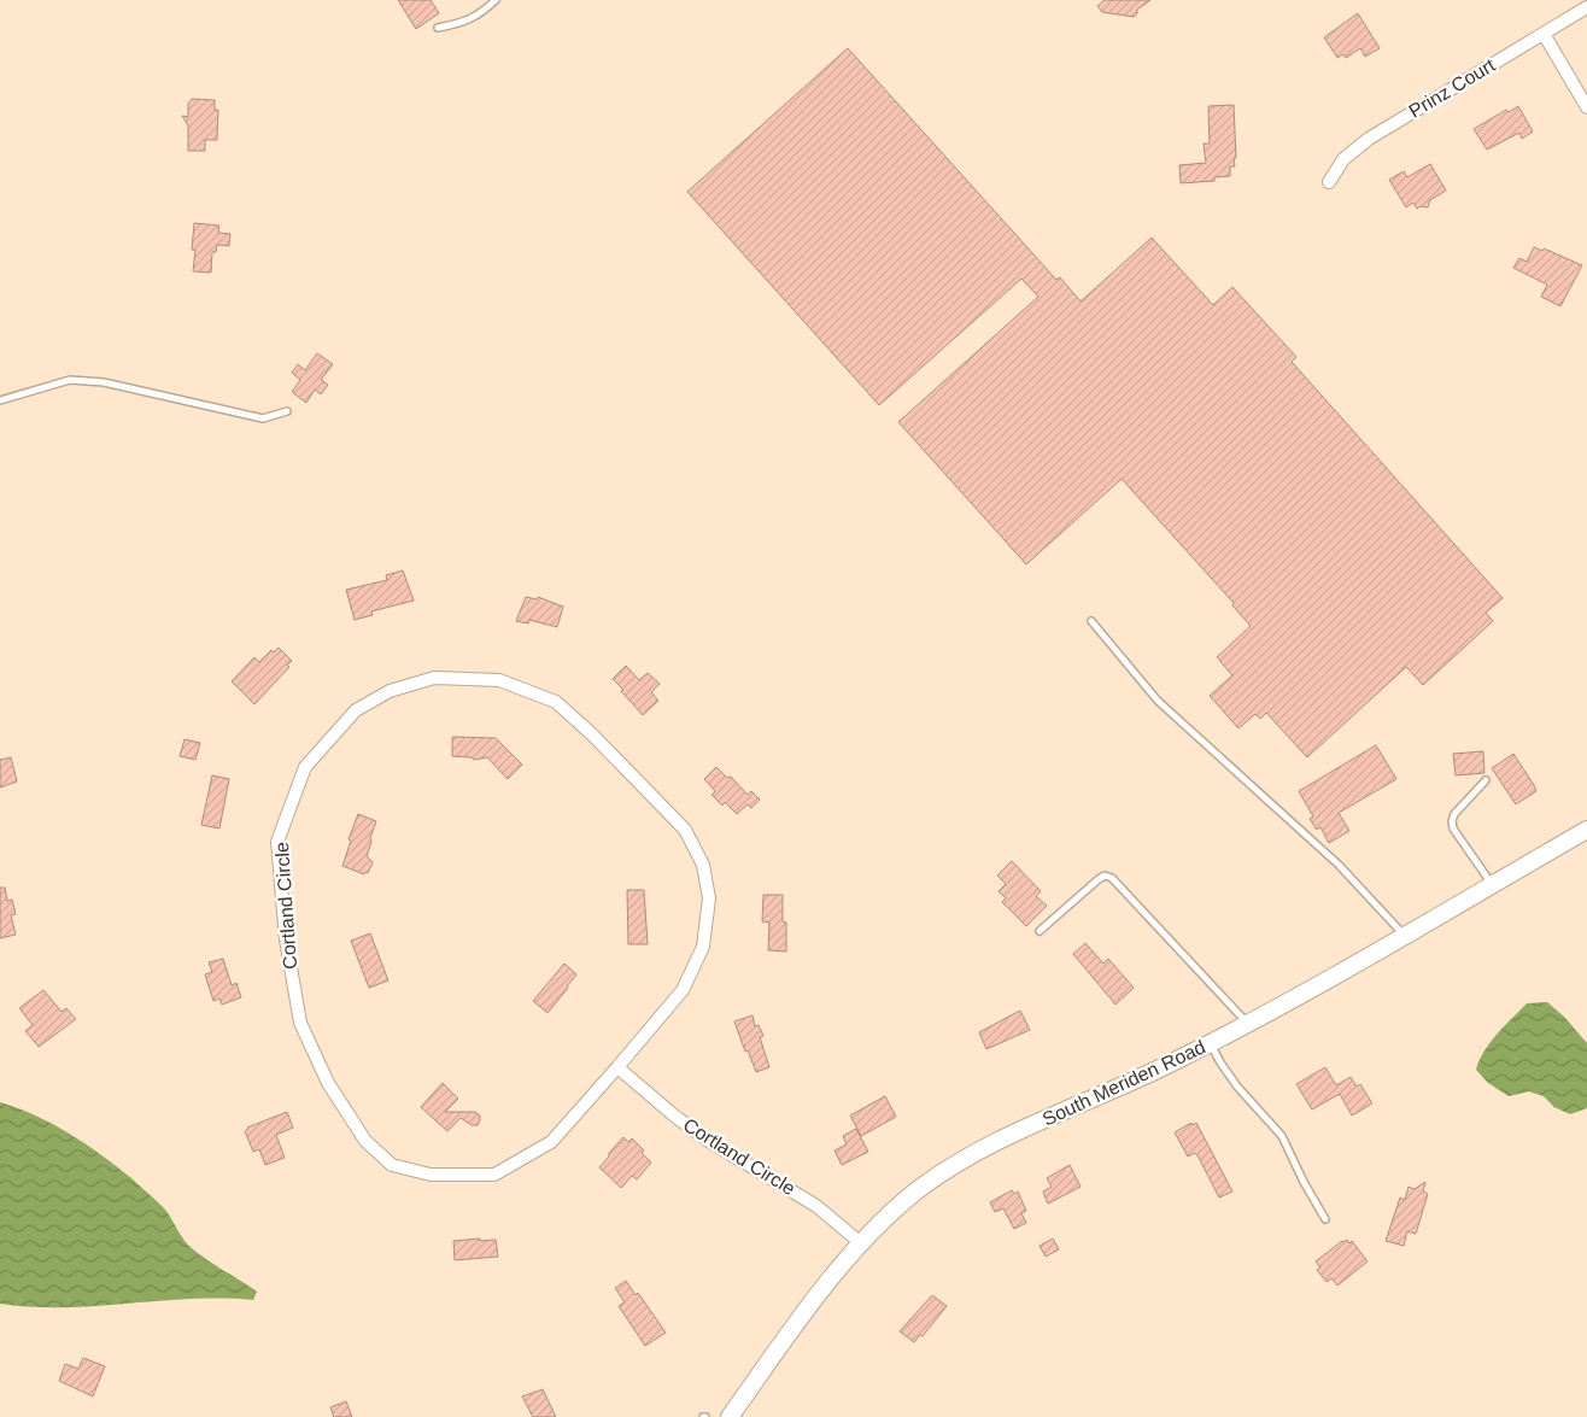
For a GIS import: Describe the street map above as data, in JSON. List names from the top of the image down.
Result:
{
  "streets": {
    "main road": ["South Meriden Road"],
    "street": ["Prinz Court", "Cortland Circle"]
  },
  "crossings": [
    ["Cortland Circle", "South Meriden Road"]
  ]
}
